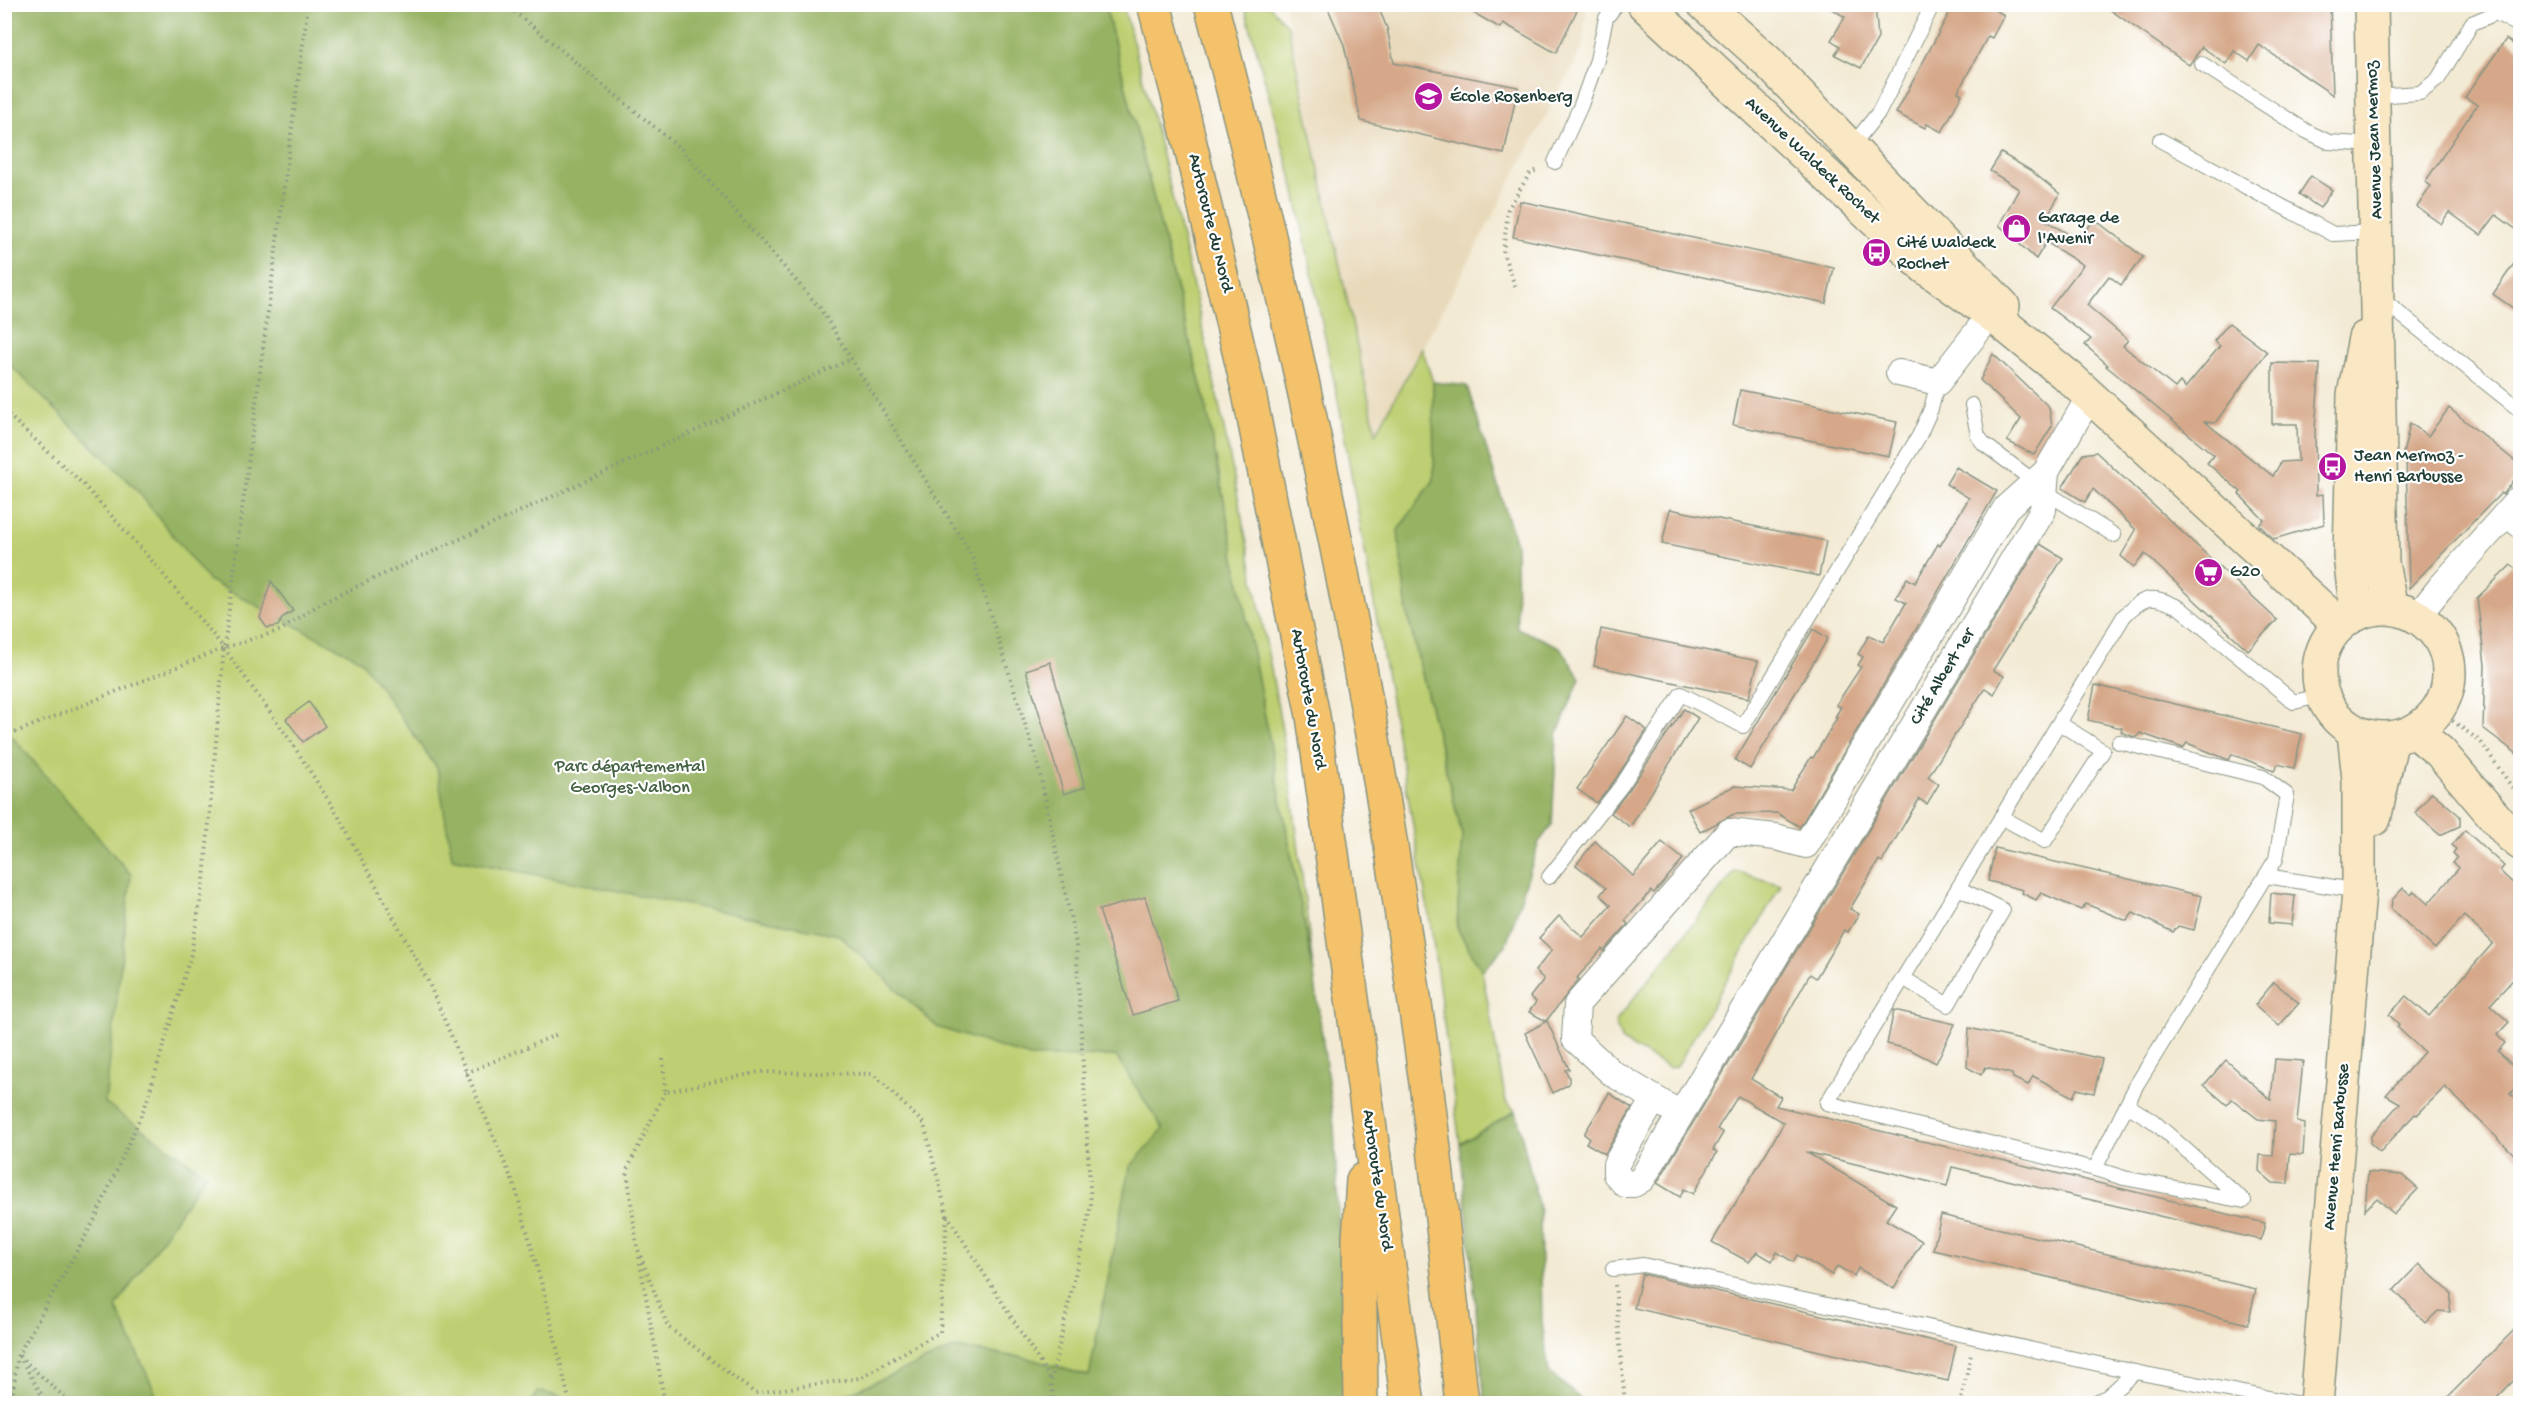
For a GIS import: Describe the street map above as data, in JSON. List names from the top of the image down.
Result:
{
  "streets": {
    "highway": ["Autoroute du Nord"],
    "main road": ["Avenue Jean Mermoz", "Avenue Waldeck Rochet", "Avenue Henri Barbusse"],
    "street": ["Cité Albert 1er"]
  },
  "crossings": [
    ["Avenue Jean Mermoz", "Avenue Waldeck Rochet"],
    ["Avenue Jean Mermoz", "Avenue Henri Barbusse"],
    ["Avenue Waldeck Rochet", "Cité Albert 1er"],
    ["Avenue Waldeck Rochet", "Avenue Henri Barbusse"]
  ],
  "parks": ["Parc départemental Georges-Valbon"],
  "places": {
    "school or university": ["École Rosenberg"],
    "shop": ["Garage de l'Avenir"],
    "bus stop": ["Cité Waldeck Rochet", "Jean Mermoz - Henri Barbusse"],
    "supermarket": ["G20"]
  }
}
